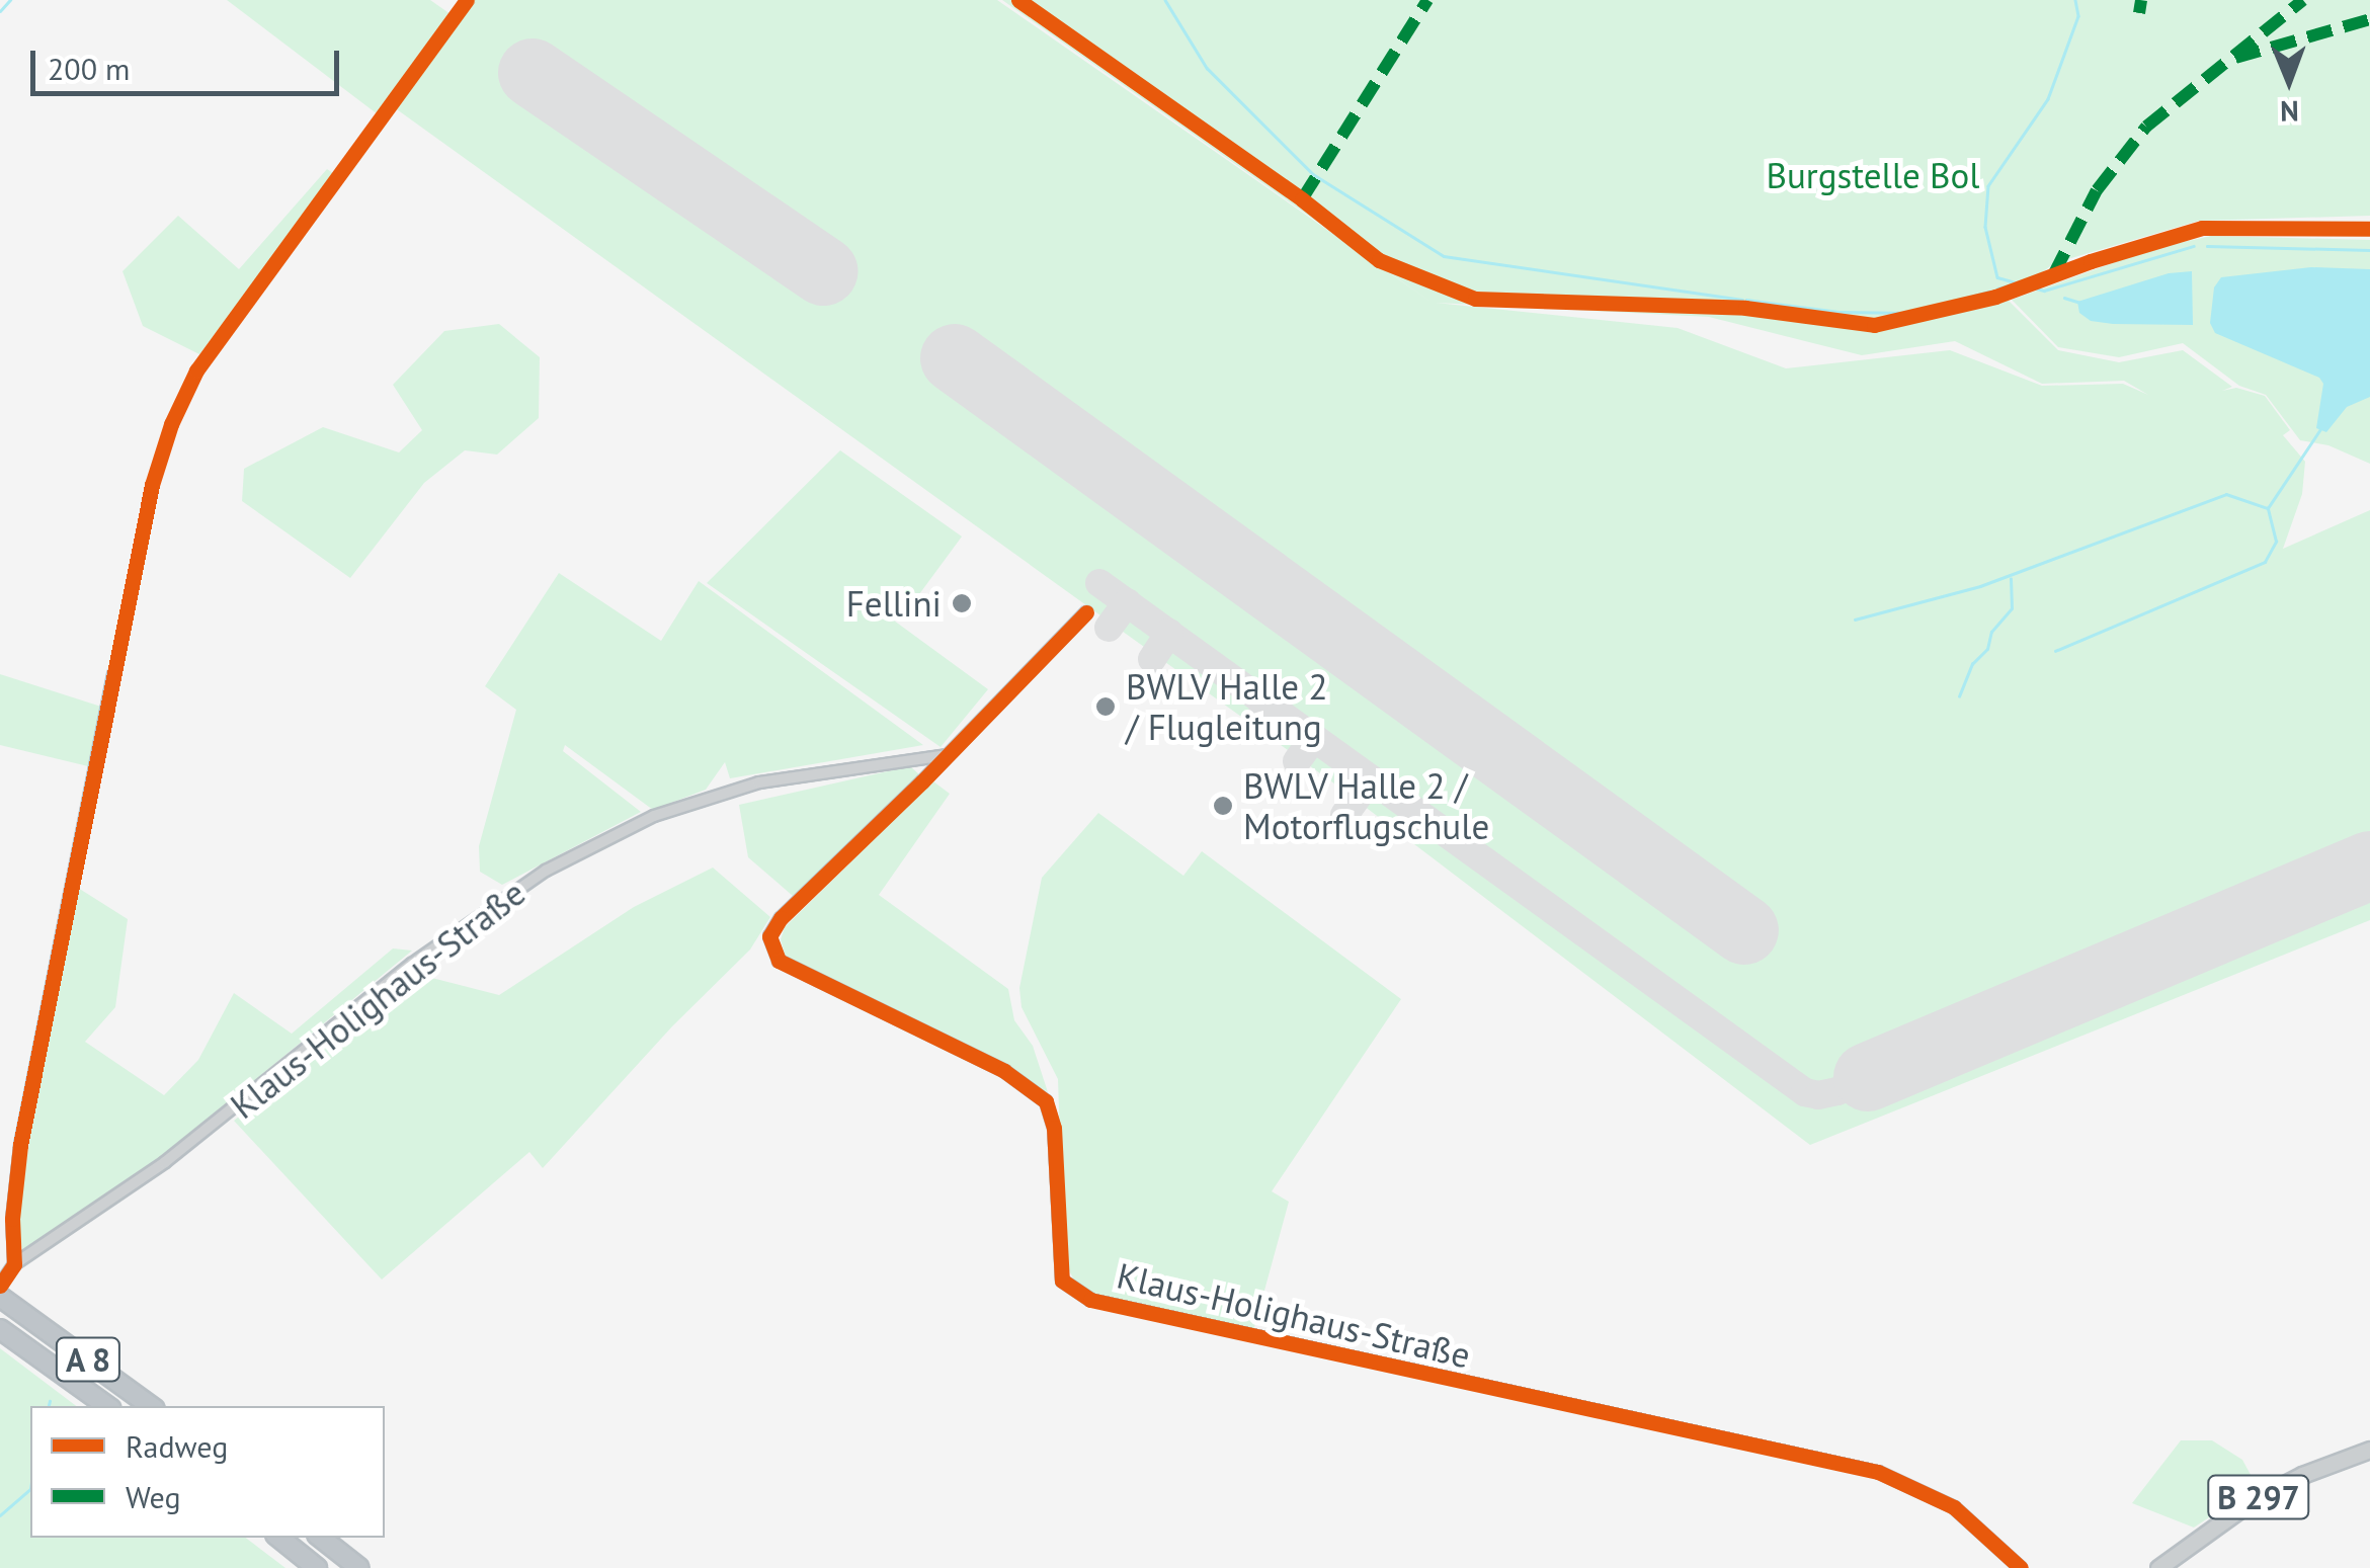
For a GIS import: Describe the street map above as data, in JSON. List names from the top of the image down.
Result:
{
  "streets": {
    "highway": ["A 8"],
    "main road": ["B 297"],
    "street": ["Klaus-Holighaus-Straße"]
  },
  "parks": ["Burgstelle Bol"],
  "places": ["Fellini", "BWLV Halle 2 / Flugleitung", "BWLV Halle 2 / Motorflugschule"],
  "legend": ["Radweg", "Weg"],
  "scale_bar": "200 m",
  "north": "bottom"
}
